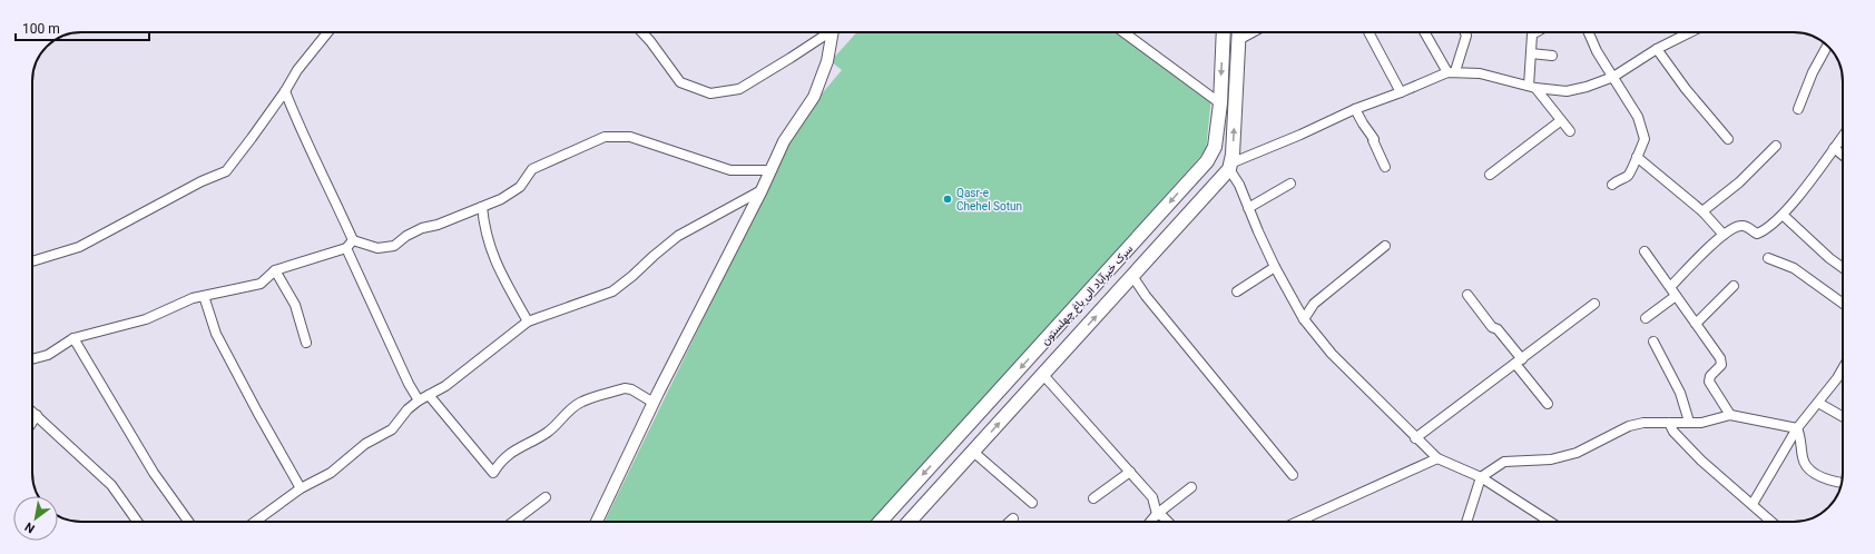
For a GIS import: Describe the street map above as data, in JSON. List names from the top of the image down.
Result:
{
  "streets": {
    "main road": ["سرک خیرآباد الی باغ چهلستون"]
  },
  "places": ["Qasr-e Chehel Sotun"],
  "scale_bar": "100 m",
  "north": "bottom left"
}
